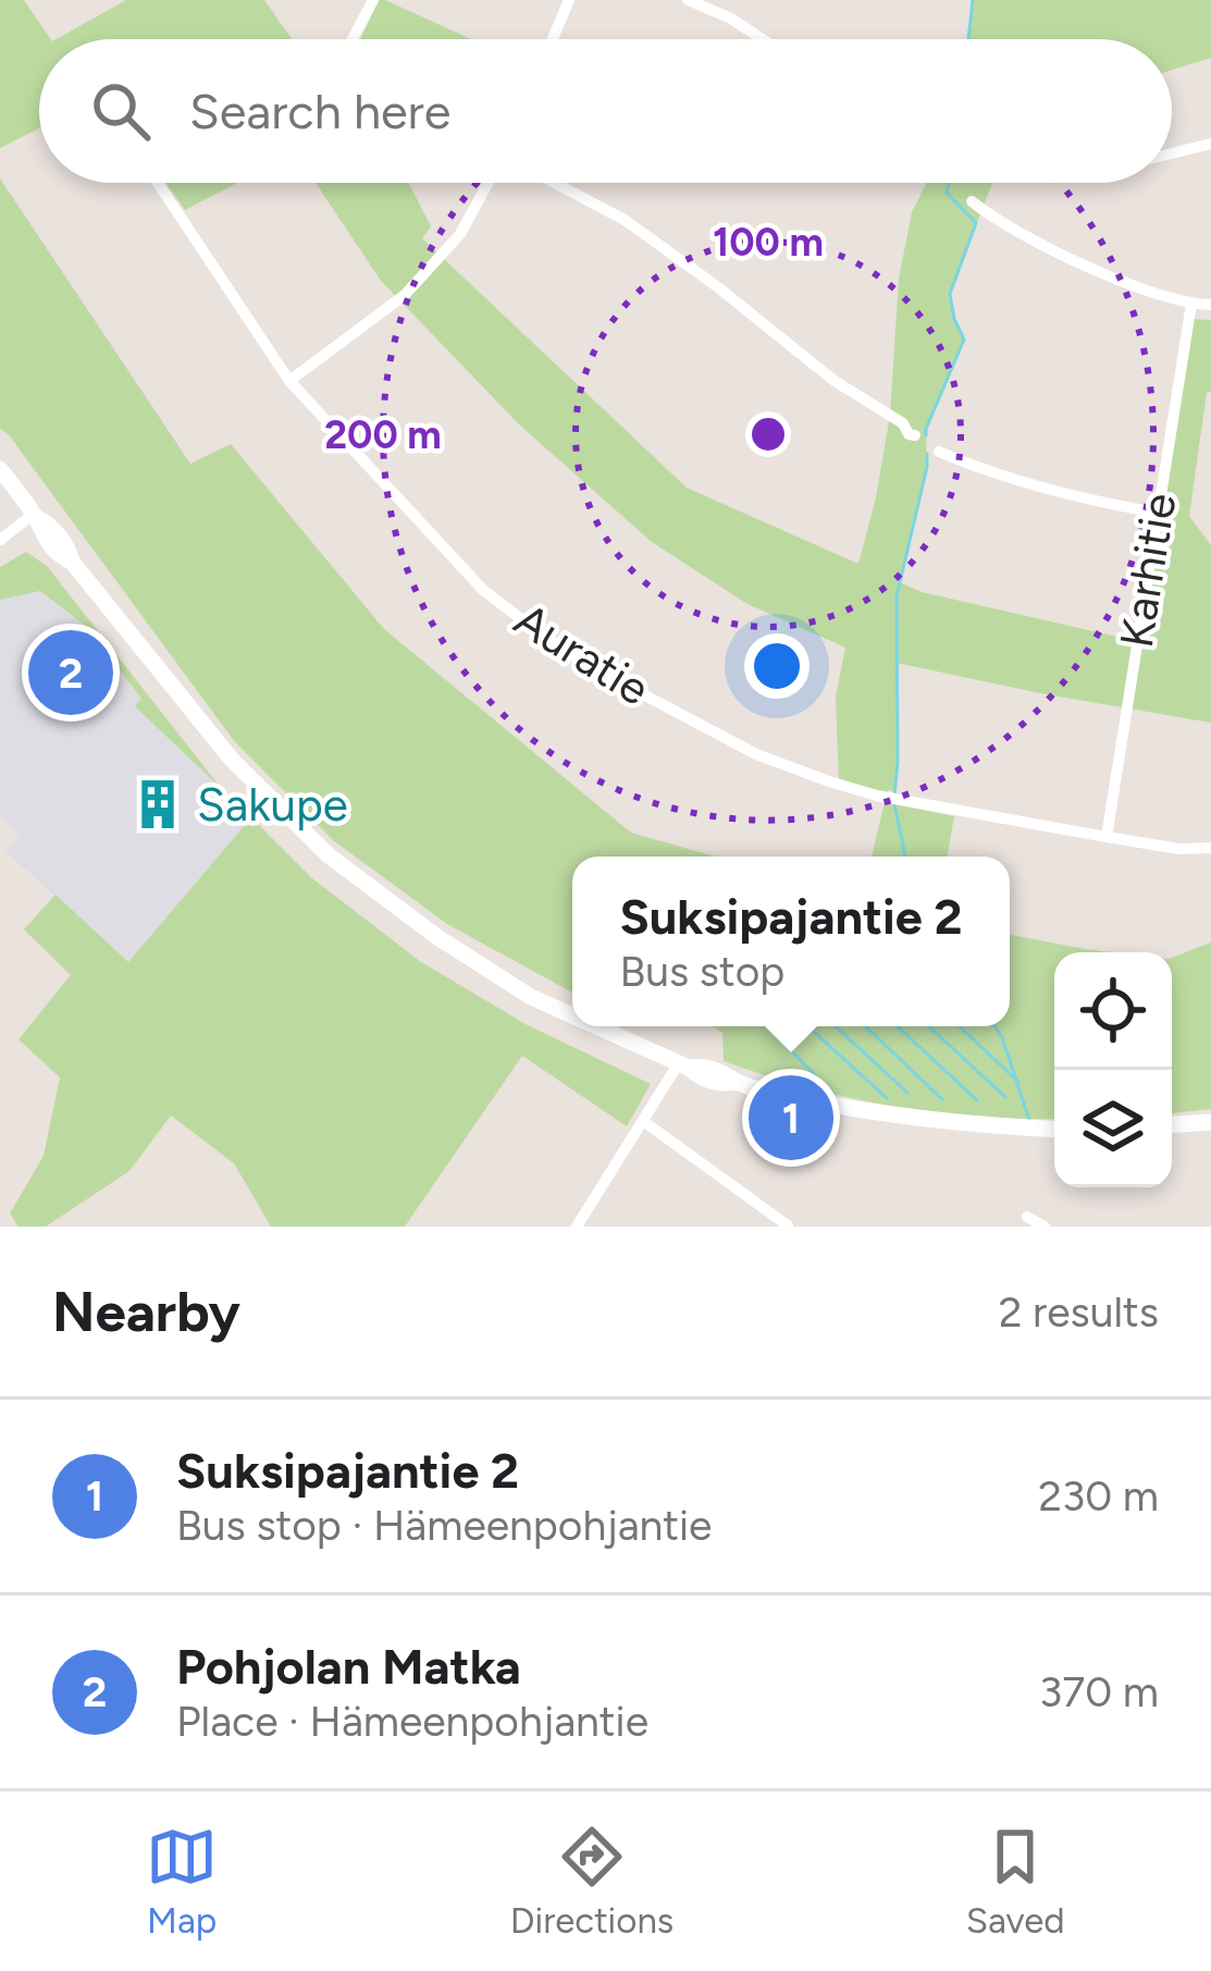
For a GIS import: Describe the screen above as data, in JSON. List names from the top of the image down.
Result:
{
  "streets": {
    "street": ["Karhitie", "Auratie"]
  },
  "crossings": [
    ["Karhitie", "Auratie"]
  ],
  "places": {
    "building": ["Sakupe"]
  },
  "page": {
    "search": "Search here",
    "pins": ["2", "1"],
    "popup": ["Suksipajantie 2", "Bus stop"],
    "heading": ["Nearby", "2 results"],
    "list": [
      {
        "mark": "1",
        "name": "Suksipajantie 2",
        "note": "Bus stop · Hämeenpohjantie",
        "value": "230 m"
      },
      {
        "mark": "2",
        "name": "Pohjolan Matka",
        "note": "Place · Hämeenpohjantie",
        "value": "370 m"
      }
    ],
    "nav": ["Map", "Directions", "Saved"]
  },
  "rings": ["100 m", "200 m"]
}
